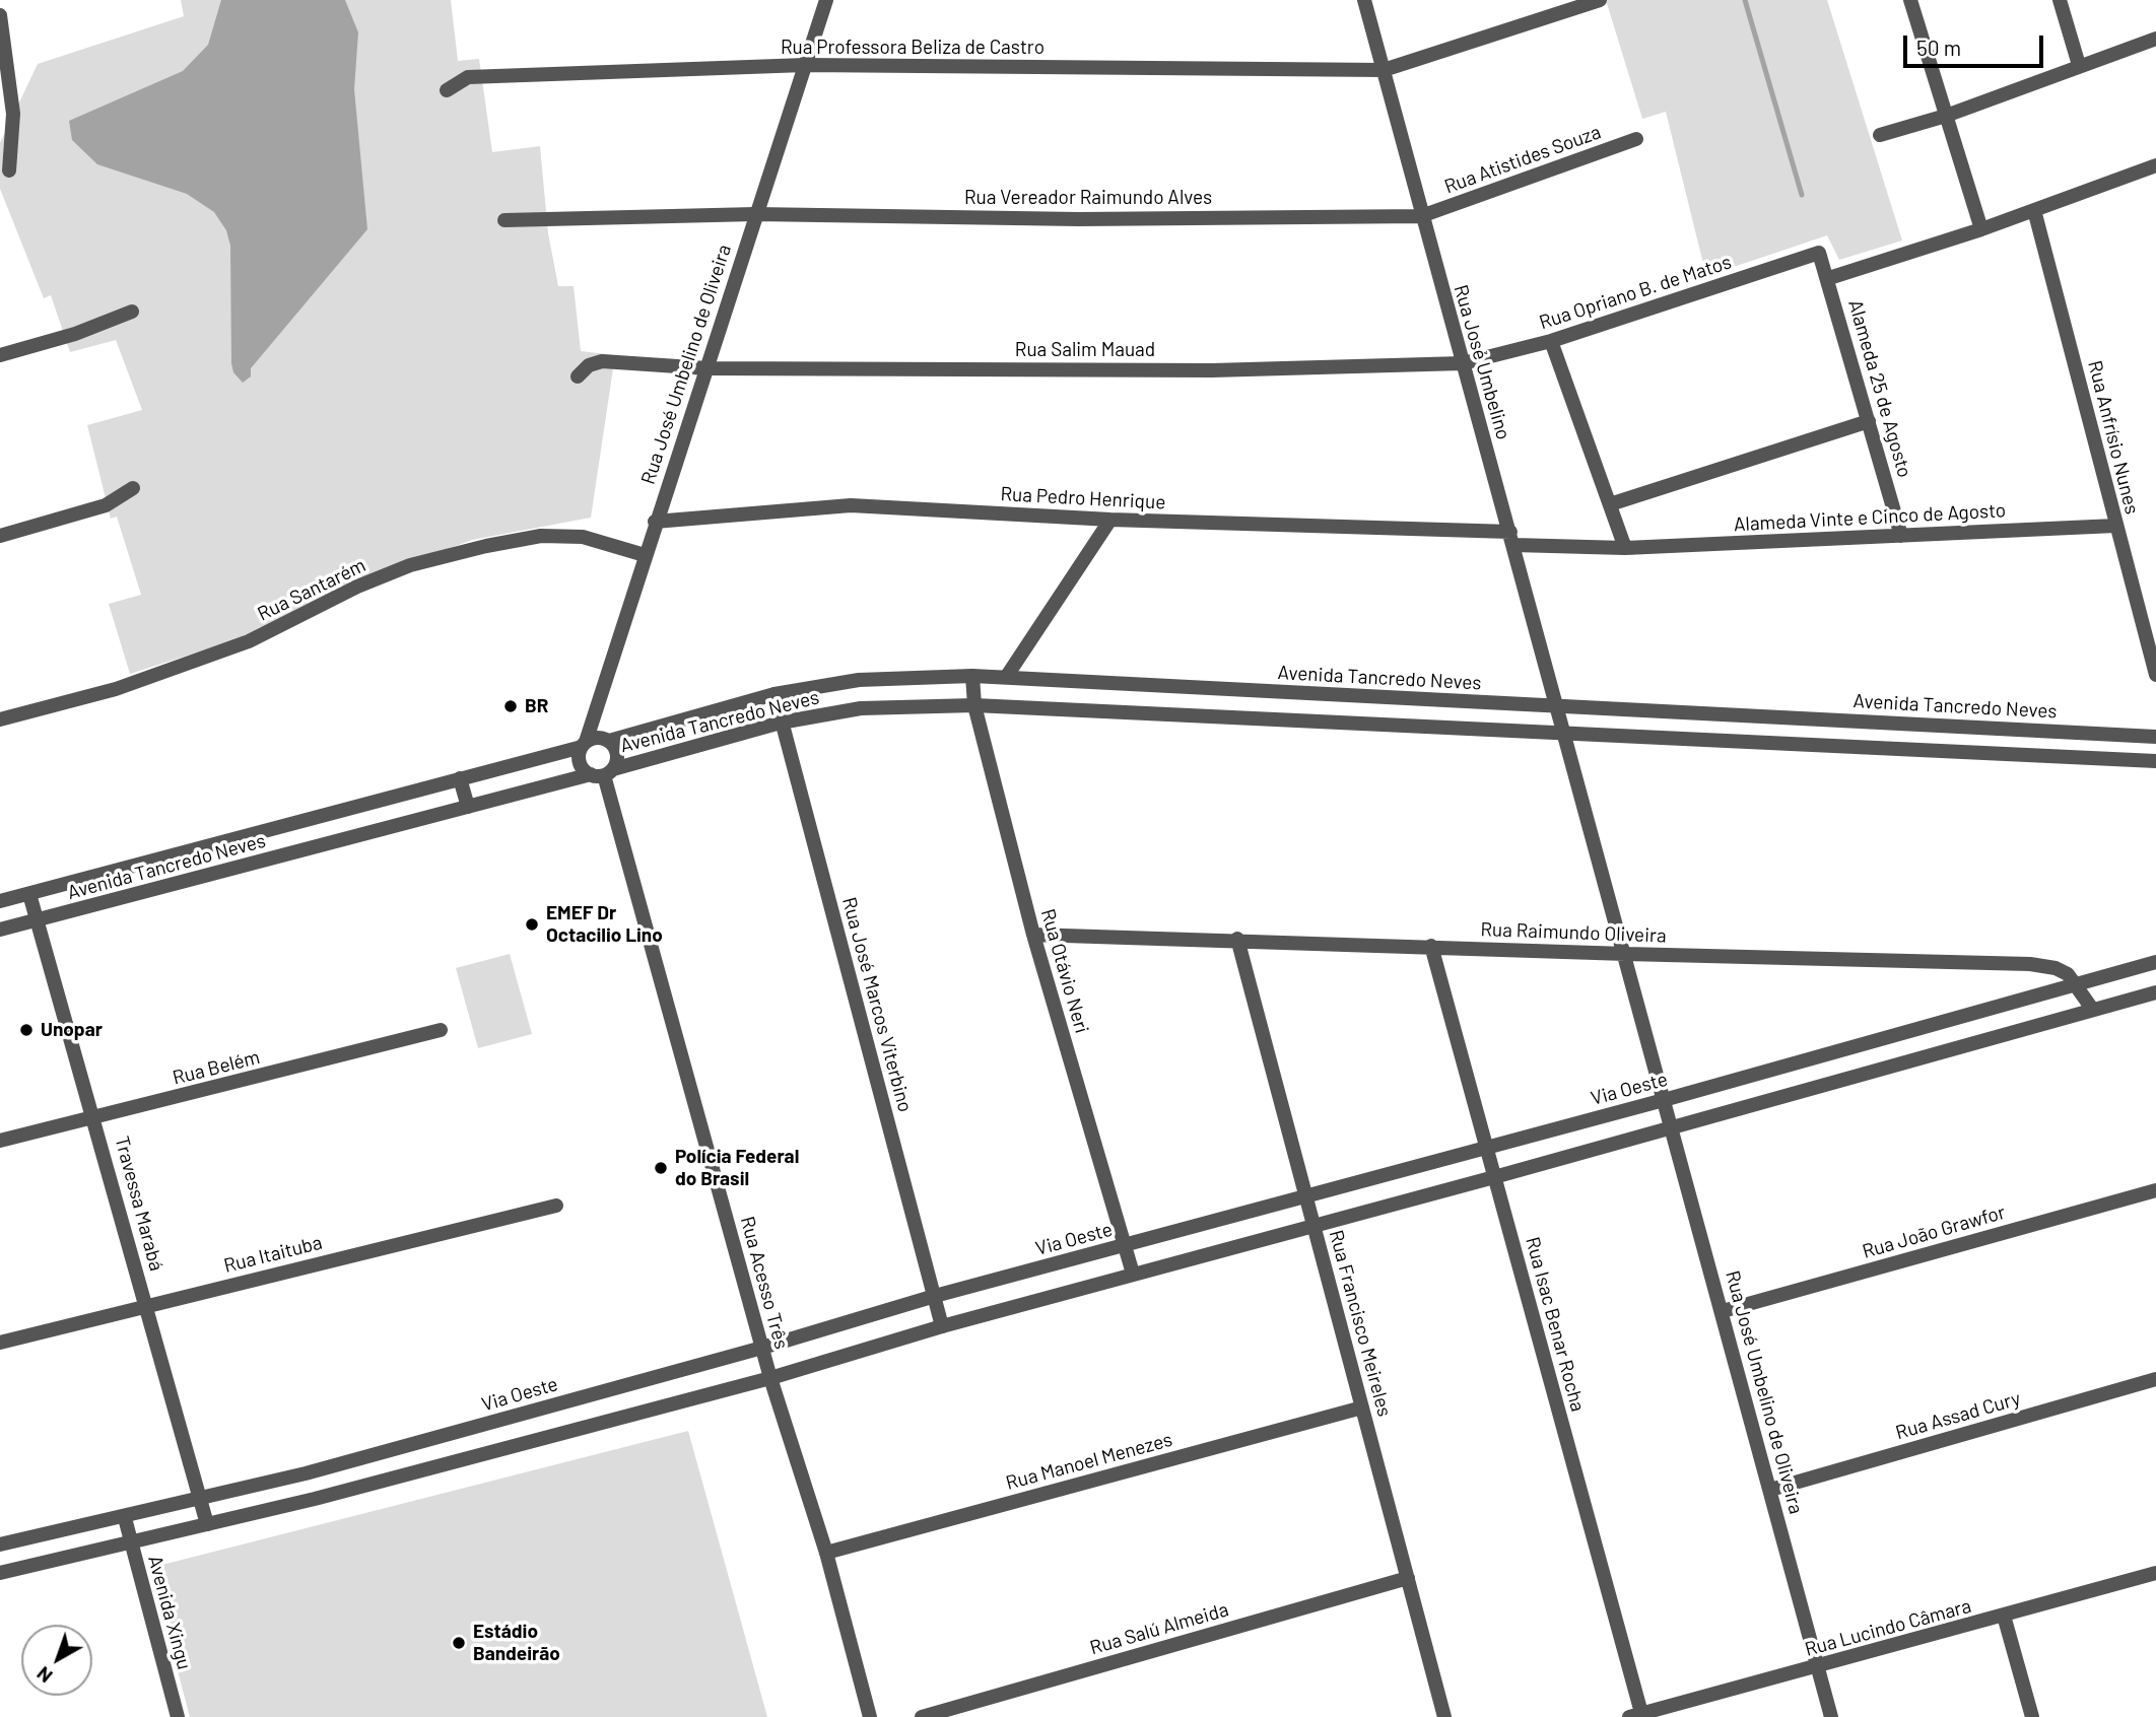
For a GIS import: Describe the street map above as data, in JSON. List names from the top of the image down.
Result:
{
  "streets": {
    "street": [
      "Rua Professora Beliza de Castro",
      "Rua Atistides Souza",
      "Rua Vereador Raimundo Alves",
      "Rua Opriano B. de Matos",
      "Rua Salim Mauad",
      "Rua José Umbelino",
      "Rua José Umbelino de Oliveira",
      "Alameda 25 de Agosto",
      "Rua Anfrísio Nunes",
      "Rua Pedro Henrique",
      "Alameda Vinte e Cinco de Agosto",
      "Rua Santarém",
      "Avenida Tancredo Neves",
      "Rua Raimundo Oliveira",
      "Rua Otávio Neri",
      "Rua José Marcos Viterbino",
      "Rua Belém",
      "Via Oeste",
      "Travessa Marabá",
      "Rua João Grawfor",
      "Rua Itaituba",
      "Rua Acesso Três",
      "Rua Francisco Meireles",
      "Rua Isac Benar Rocha",
      "Rua Assad Cury",
      "Rua Manoel Menezes",
      "Avenida Xingu",
      "Rua Lucindo Câmara",
      "Rua Salú Almeida"
    ]
  },
  "crossings": [
    ["Rua Professora Beliza de Castro", "Rua José Umbelino"],
    ["Rua Professora Beliza de Castro", "Rua José Umbelino de Oliveira"],
    ["Rua Atistides Souza", "Rua Vereador Raimundo Alves"],
    ["Rua Atistides Souza", "Rua José Umbelino"],
    ["Rua Vereador Raimundo Alves", "Rua José Umbelino"],
    ["Rua Vereador Raimundo Alves", "Rua José Umbelino de Oliveira"],
    ["Rua Opriano B. de Matos", "Rua Salim Mauad"],
    ["Rua Opriano B. de Matos", "Rua José Umbelino"],
    ["Rua Opriano B. de Matos", "Alameda 25 de Agosto"],
    ["Rua Salim Mauad", "Rua José Umbelino"],
    ["Rua Salim Mauad", "Rua José Umbelino de Oliveira"],
    ["Rua José Umbelino", "Rua José Umbelino de Oliveira"],
    ["Rua José Umbelino", "Rua Pedro Henrique"],
    ["Rua José Umbelino", "Alameda Vinte e Cinco de Agosto"],
    ["Rua José Umbelino", "Avenida Tancredo Neves"],
    ["Rua José Umbelino", "Rua Raimundo Oliveira"],
    ["Rua José Umbelino de Oliveira", "Rua Pedro Henrique"],
    ["Rua José Umbelino de Oliveira", "Rua Santarém"],
    ["Rua José Umbelino de Oliveira", "Avenida Tancredo Neves"],
    ["Rua José Umbelino de Oliveira", "Rua Raimundo Oliveira"],
    ["Rua José Umbelino de Oliveira", "Via Oeste"],
    ["Rua José Umbelino de Oliveira", "Rua João Grawfor"],
    ["Rua José Umbelino de Oliveira", "Rua Acesso Três"],
    ["Rua José Umbelino de Oliveira", "Rua Assad Cury"],
    ["Rua José Umbelino de Oliveira", "Rua Lucindo Câmara"],
    ["Alameda 25 de Agosto", "Alameda Vinte e Cinco de Agosto"],
    ["Rua Anfrísio Nunes", "Alameda Vinte e Cinco de Agosto"],
    ["Rua Pedro Henrique", "Alameda Vinte e Cinco de Agosto"],
    ["Avenida Tancredo Neves", "Rua Otávio Neri"],
    ["Avenida Tancredo Neves", "Rua José Marcos Viterbino"],
    ["Avenida Tancredo Neves", "Travessa Marabá"],
    ["Avenida Tancredo Neves", "Rua Acesso Três"],
    ["Rua Raimundo Oliveira", "Rua Otávio Neri"],
    ["Rua Raimundo Oliveira", "Via Oeste"],
    ["Rua Raimundo Oliveira", "Rua Francisco Meireles"],
    ["Rua Raimundo Oliveira", "Rua Isac Benar Rocha"],
    ["Rua Otávio Neri", "Via Oeste"],
    ["Rua José Marcos Viterbino", "Via Oeste"],
    ["Rua Belém", "Travessa Marabá"],
    ["Via Oeste", "Travessa Marabá"],
    ["Via Oeste", "Rua Acesso Três"],
    ["Via Oeste", "Rua Francisco Meireles"],
    ["Via Oeste", "Rua Isac Benar Rocha"],
    ["Via Oeste", "Avenida Xingu"],
    ["Travessa Marabá", "Rua Itaituba"],
    ["Rua Acesso Três", "Rua Manoel Menezes"],
    ["Rua Francisco Meireles", "Rua Manoel Menezes"],
    ["Rua Francisco Meireles", "Rua Salú Almeida"],
    ["Rua Isac Benar Rocha", "Rua Lucindo Câmara"]
  ],
  "places": [
    "BR",
    "EMEF Dr Octacilio Lino",
    "Unopar",
    "Polícia Federal do Brasil",
    "Estádio Bandeirão"
  ],
  "scale_bar": "50 m",
  "north": "bottom left"
}
